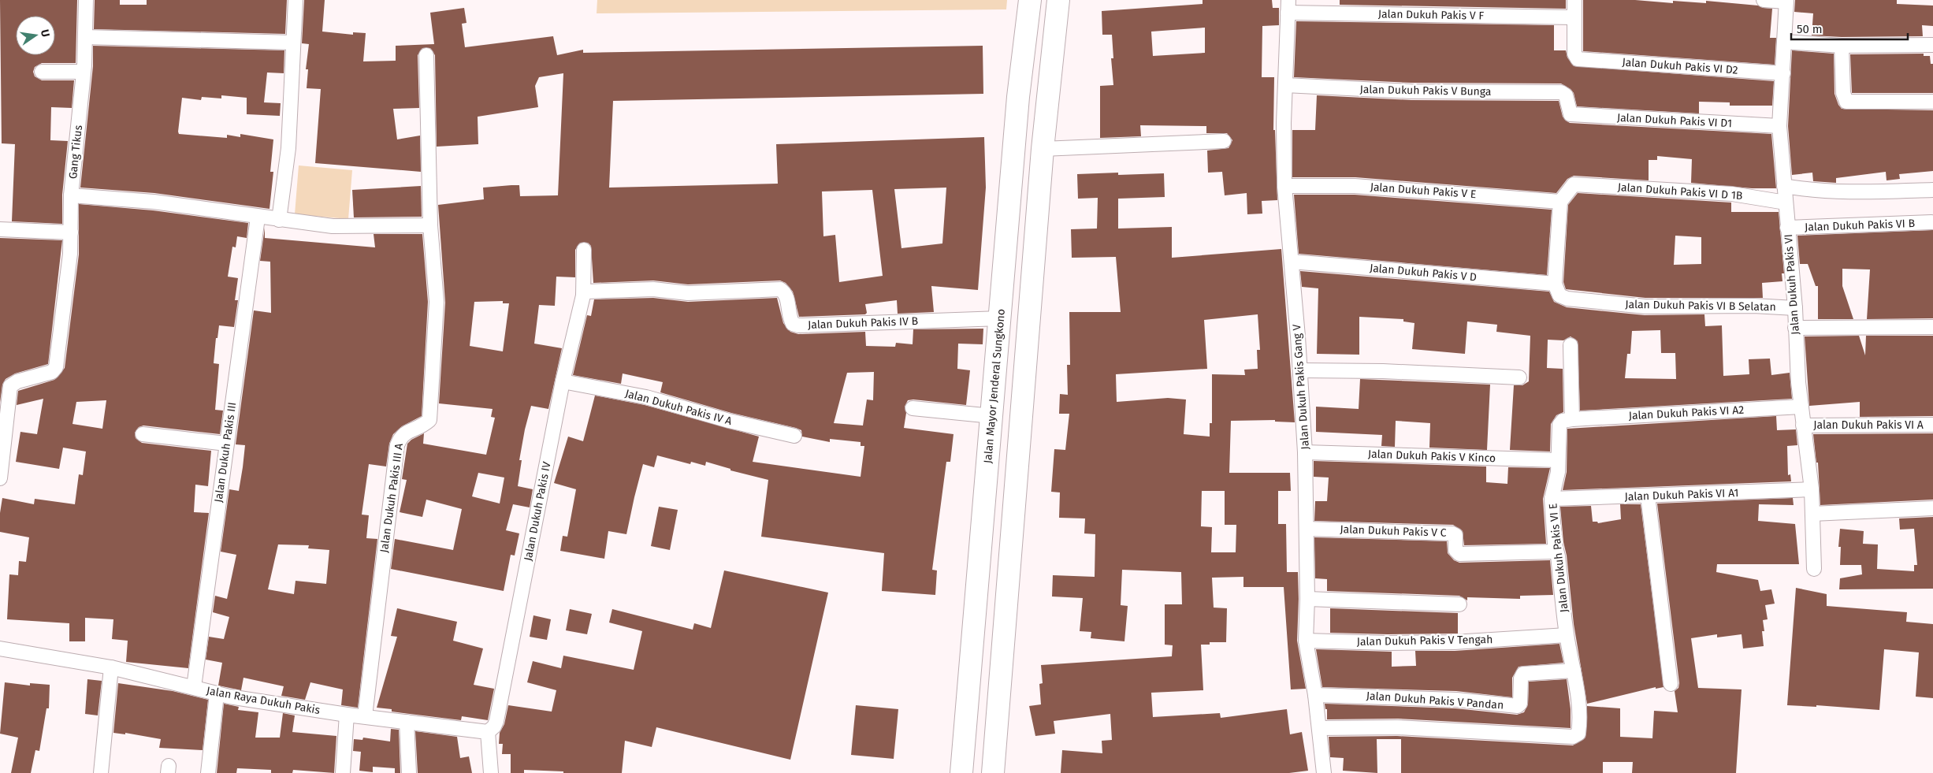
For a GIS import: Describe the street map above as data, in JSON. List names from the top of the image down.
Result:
{
  "streets": {
    "main road": ["Jalan Mayor Jenderal Sungkono"],
    "street": [
      "Jalan Dukuh Pakis V F",
      "Jalan Dukuh Pakis VI D2",
      "Jalan Dukuh Pakis V Bunga",
      "Jalan Dukuh Pakis VI D1",
      "Gang Tikus",
      "Jalan Dukuh Pakis V E",
      "Jalan Dukuh Pakis VI D 1B",
      "Jalan Dukuh Pakis VI B",
      "Jalan Dukuh Pakis V D",
      "Jalan Dukuh Pakis VI",
      "Jalan Dukuh Pakis VI B Selatan",
      "Jalan Dukuh Pakis IV B",
      "Jalan Dukuh Pakis Gang V",
      "Jalan Dukuh Pakis IV A",
      "Jalan Dukuh Pakis VI A2",
      "Jalan Dukuh Pakis VI A",
      "Jalan Dukuh Pakis III",
      "Jalan Dukuh Pakis V Kinco",
      "Jalan Dukuh Pakis VI A1",
      "Jalan Dukuh Pakis III A",
      "Jalan Dukuh Pakis IV",
      "Jalan Dukuh Pakis V C",
      "Jalan Dukuh Pakis VI E",
      "Jalan Dukuh Pakis V Tengah",
      "Jalan Raya Dukuh Pakis",
      "Jalan Dukuh Pakis V Pandan"
    ]
  },
  "crossings": [
    ["Jalan Dukuh Pakis V F", "Jalan Dukuh Pakis VI D2"],
    ["Jalan Dukuh Pakis V F", "Jalan Dukuh Pakis Gang V"],
    ["Jalan Dukuh Pakis VI D2", "Jalan Dukuh Pakis VI"],
    ["Jalan Dukuh Pakis V Bunga", "Jalan Dukuh Pakis VI D1"],
    ["Jalan Dukuh Pakis V Bunga", "Jalan Dukuh Pakis Gang V"],
    ["Jalan Dukuh Pakis VI D1", "Jalan Dukuh Pakis VI"],
    ["Jalan Dukuh Pakis V E", "Jalan Dukuh Pakis VI D 1B"],
    ["Jalan Dukuh Pakis V E", "Jalan Dukuh Pakis Gang V"],
    ["Jalan Dukuh Pakis VI D 1B", "Jalan Dukuh Pakis VI"],
    ["Jalan Dukuh Pakis VI B", "Jalan Dukuh Pakis VI"],
    ["Jalan Dukuh Pakis V D", "Jalan Dukuh Pakis VI B Selatan"],
    ["Jalan Dukuh Pakis V D", "Jalan Dukuh Pakis Gang V"],
    ["Jalan Dukuh Pakis VI", "Jalan Dukuh Pakis VI B Selatan"],
    ["Jalan Dukuh Pakis VI", "Jalan Dukuh Pakis VI A2"],
    ["Jalan Dukuh Pakis VI", "Jalan Dukuh Pakis VI A"],
    ["Jalan Dukuh Pakis VI", "Jalan Dukuh Pakis VI A1"],
    ["Jalan Dukuh Pakis IV B", "Jalan Mayor Jenderal Sungkono"],
    ["Jalan Dukuh Pakis IV B", "Jalan Dukuh Pakis IV"],
    ["Jalan Dukuh Pakis Gang V", "Jalan Dukuh Pakis V Kinco"],
    ["Jalan Dukuh Pakis Gang V", "Jalan Dukuh Pakis V C"],
    ["Jalan Dukuh Pakis Gang V", "Jalan Dukuh Pakis VI E"],
    ["Jalan Dukuh Pakis Gang V", "Jalan Dukuh Pakis V Tengah"],
    ["Jalan Dukuh Pakis Gang V", "Jalan Dukuh Pakis V Pandan"],
    ["Jalan Dukuh Pakis IV A", "Jalan Dukuh Pakis IV"],
    ["Jalan Dukuh Pakis VI A2", "Jalan Dukuh Pakis VI E"],
    ["Jalan Dukuh Pakis III", "Jalan Raya Dukuh Pakis"],
    ["Jalan Dukuh Pakis V Kinco", "Jalan Dukuh Pakis VI E"],
    ["Jalan Dukuh Pakis VI A1", "Jalan Dukuh Pakis VI E"],
    ["Jalan Dukuh Pakis III A", "Jalan Raya Dukuh Pakis"],
    ["Jalan Dukuh Pakis IV", "Jalan Raya Dukuh Pakis"],
    ["Jalan Dukuh Pakis V C", "Jalan Dukuh Pakis VI E"],
    ["Jalan Dukuh Pakis VI E", "Jalan Dukuh Pakis V Tengah"],
    ["Jalan Dukuh Pakis VI E", "Jalan Dukuh Pakis V Pandan"]
  ],
  "scale_bar": "50 m",
  "north": "right"
}
